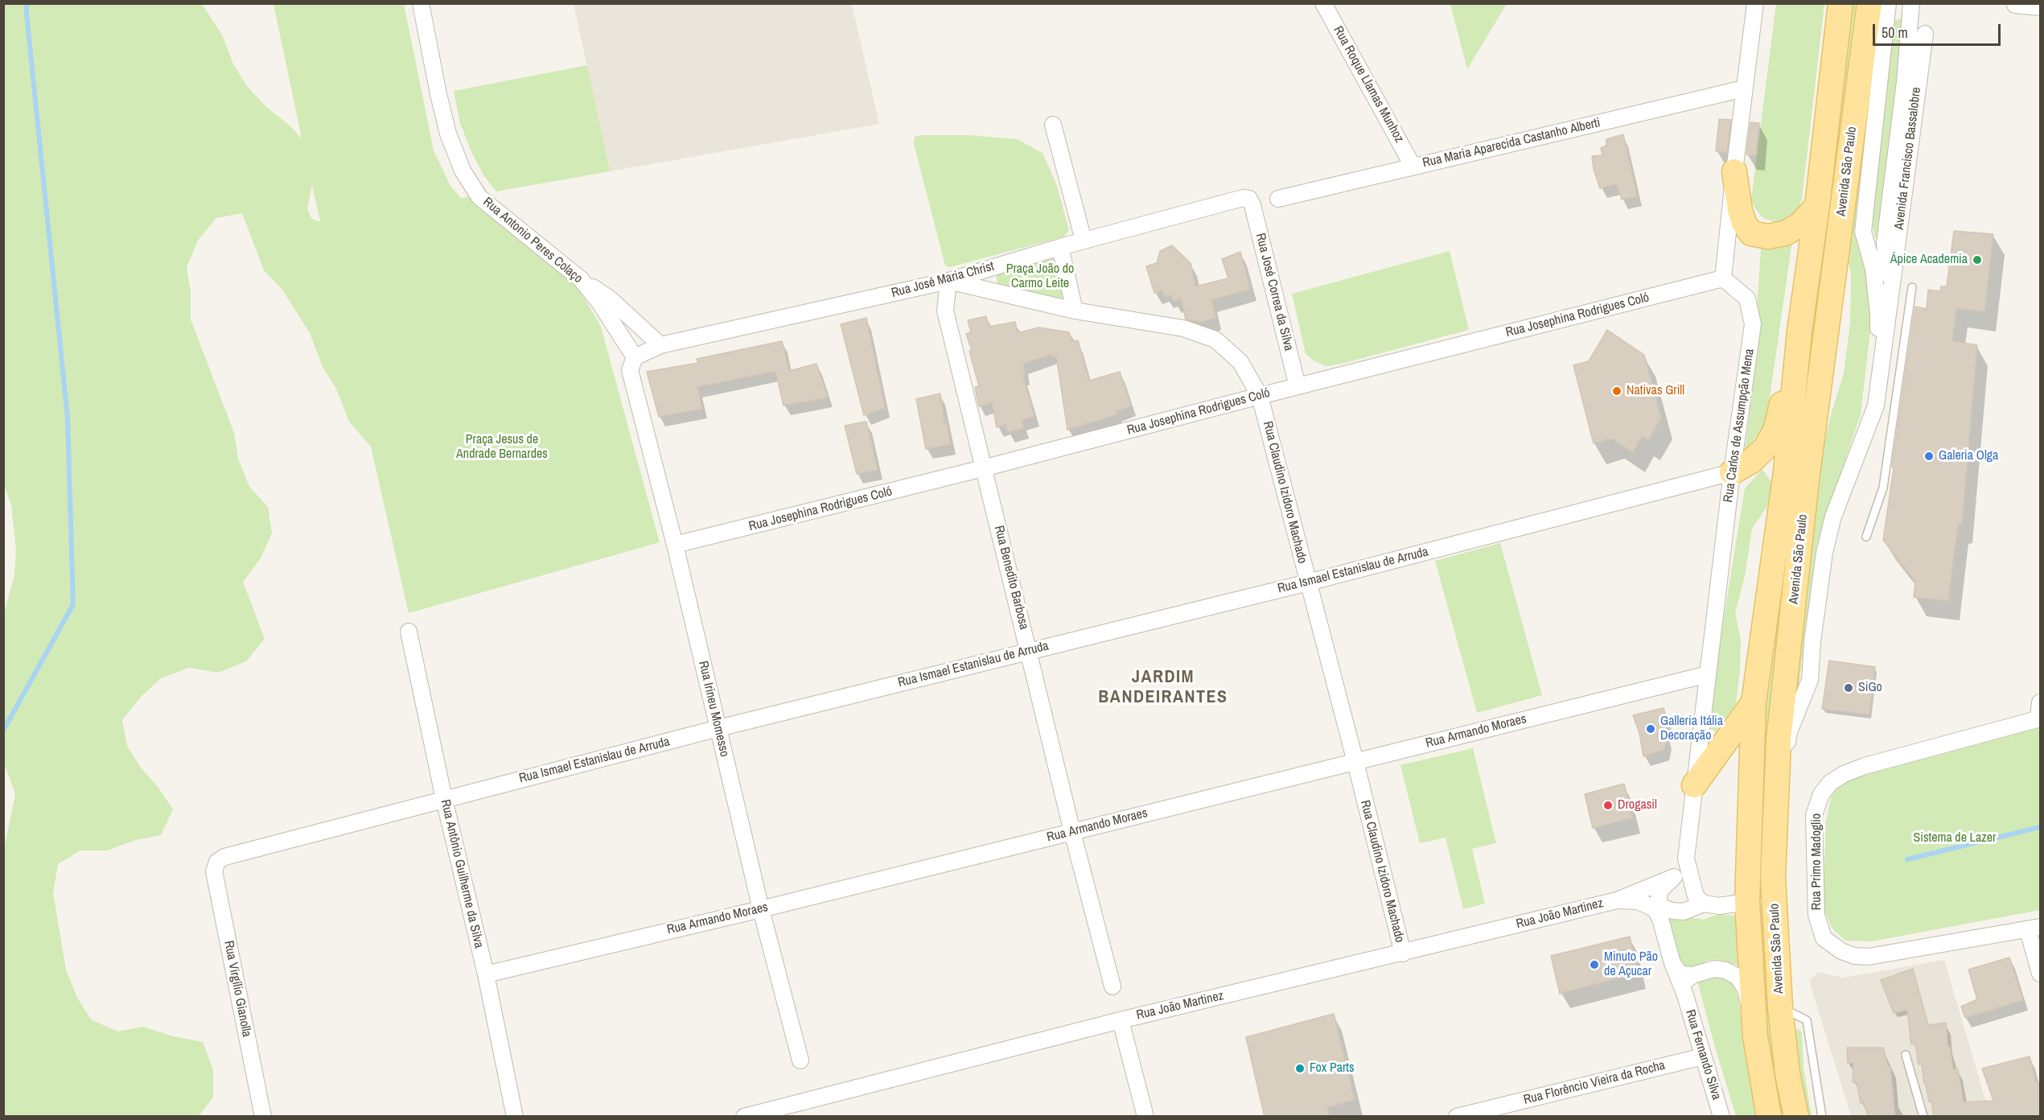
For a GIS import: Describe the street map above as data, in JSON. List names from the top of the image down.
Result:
{
  "streets": {
    "main road": ["Avenida São Paulo"],
    "street": [
      "Rua Roque Llamas Munhoz",
      "Rua Maria Aparecida Castanho Alberti",
      "Avenida Francisco Bassalobre",
      "Rua Antonio Peres Colaço",
      "Rua José Maria Christ",
      "Rua José Correa da Silva",
      "Rua Josephina Rodrigues Coló",
      "Rua Carlos de Assumpção Mena",
      "Rua Claudino Izidoro Machado",
      "Rua Ismael Estanislau de Arruda",
      "Rua Benedito Barbosa",
      "Rua Irineu Momesso",
      "Rua Armando Moraes",
      "Rua Primo Madoglio",
      "Rua Antônio Guilherme da Silva",
      "Rua João Martinez",
      "Rua Virgílio Gianolla",
      "Rua Fernando Silva",
      "Rua Florêncio Vieira da Rocha"
    ]
  },
  "crossings": [
    ["Rua Roque Llamas Munhoz", "Rua Maria Aparecida Castanho Alberti"],
    ["Rua Antonio Peres Colaço", "Rua José Maria Christ"],
    ["Rua Antonio Peres Colaço", "Rua Irineu Momesso"],
    ["Rua José Maria Christ", "Rua José Correa da Silva"],
    ["Rua José Maria Christ", "Rua Claudino Izidoro Machado"],
    ["Rua José Maria Christ", "Rua Benedito Barbosa"],
    ["Rua José Maria Christ", "Rua Irineu Momesso"],
    ["Rua José Correa da Silva", "Rua Josephina Rodrigues Coló"],
    ["Rua Josephina Rodrigues Coló", "Rua Carlos de Assumpção Mena"],
    ["Rua Josephina Rodrigues Coló", "Rua Claudino Izidoro Machado"],
    ["Rua Josephina Rodrigues Coló", "Rua Benedito Barbosa"],
    ["Rua Josephina Rodrigues Coló", "Rua Irineu Momesso"],
    ["Rua Carlos de Assumpção Mena", "Rua Ismael Estanislau de Arruda"],
    ["Rua Carlos de Assumpção Mena", "Rua Armando Moraes"],
    ["Rua Claudino Izidoro Machado", "Rua Ismael Estanislau de Arruda"],
    ["Rua Claudino Izidoro Machado", "Rua Benedito Barbosa"],
    ["Rua Claudino Izidoro Machado", "Rua Armando Moraes"],
    ["Rua Claudino Izidoro Machado", "Rua João Martinez"],
    ["Rua Ismael Estanislau de Arruda", "Rua Benedito Barbosa"],
    ["Rua Ismael Estanislau de Arruda", "Rua Irineu Momesso"],
    ["Rua Ismael Estanislau de Arruda", "Rua Antônio Guilherme da Silva"],
    ["Rua Ismael Estanislau de Arruda", "Rua Virgílio Gianolla"],
    ["Rua Benedito Barbosa", "Rua Armando Moraes"],
    ["Rua Irineu Momesso", "Rua Armando Moraes"],
    ["Rua Armando Moraes", "Rua Antônio Guilherme da Silva"],
    ["Rua João Martinez", "Rua Fernando Silva"],
    ["Rua Fernando Silva", "Rua Florêncio Vieira da Rocha"]
  ],
  "districts": ["JARDIM BANDEIRANTES"],
  "parks": ["Praça João do Carmo Leite", "Praça Jesus de Andrade Bernardes", "Sistema de Lazer"],
  "places": [
    "Ápice Academia",
    "Nativas Grill",
    "Galeria Olga",
    "SiGo",
    "Galleria Itália Decoração",
    "Drogasil",
    "Minuto Pão de Açucar",
    "Fox Parts"
  ],
  "scale_bar": "50 m"
}
